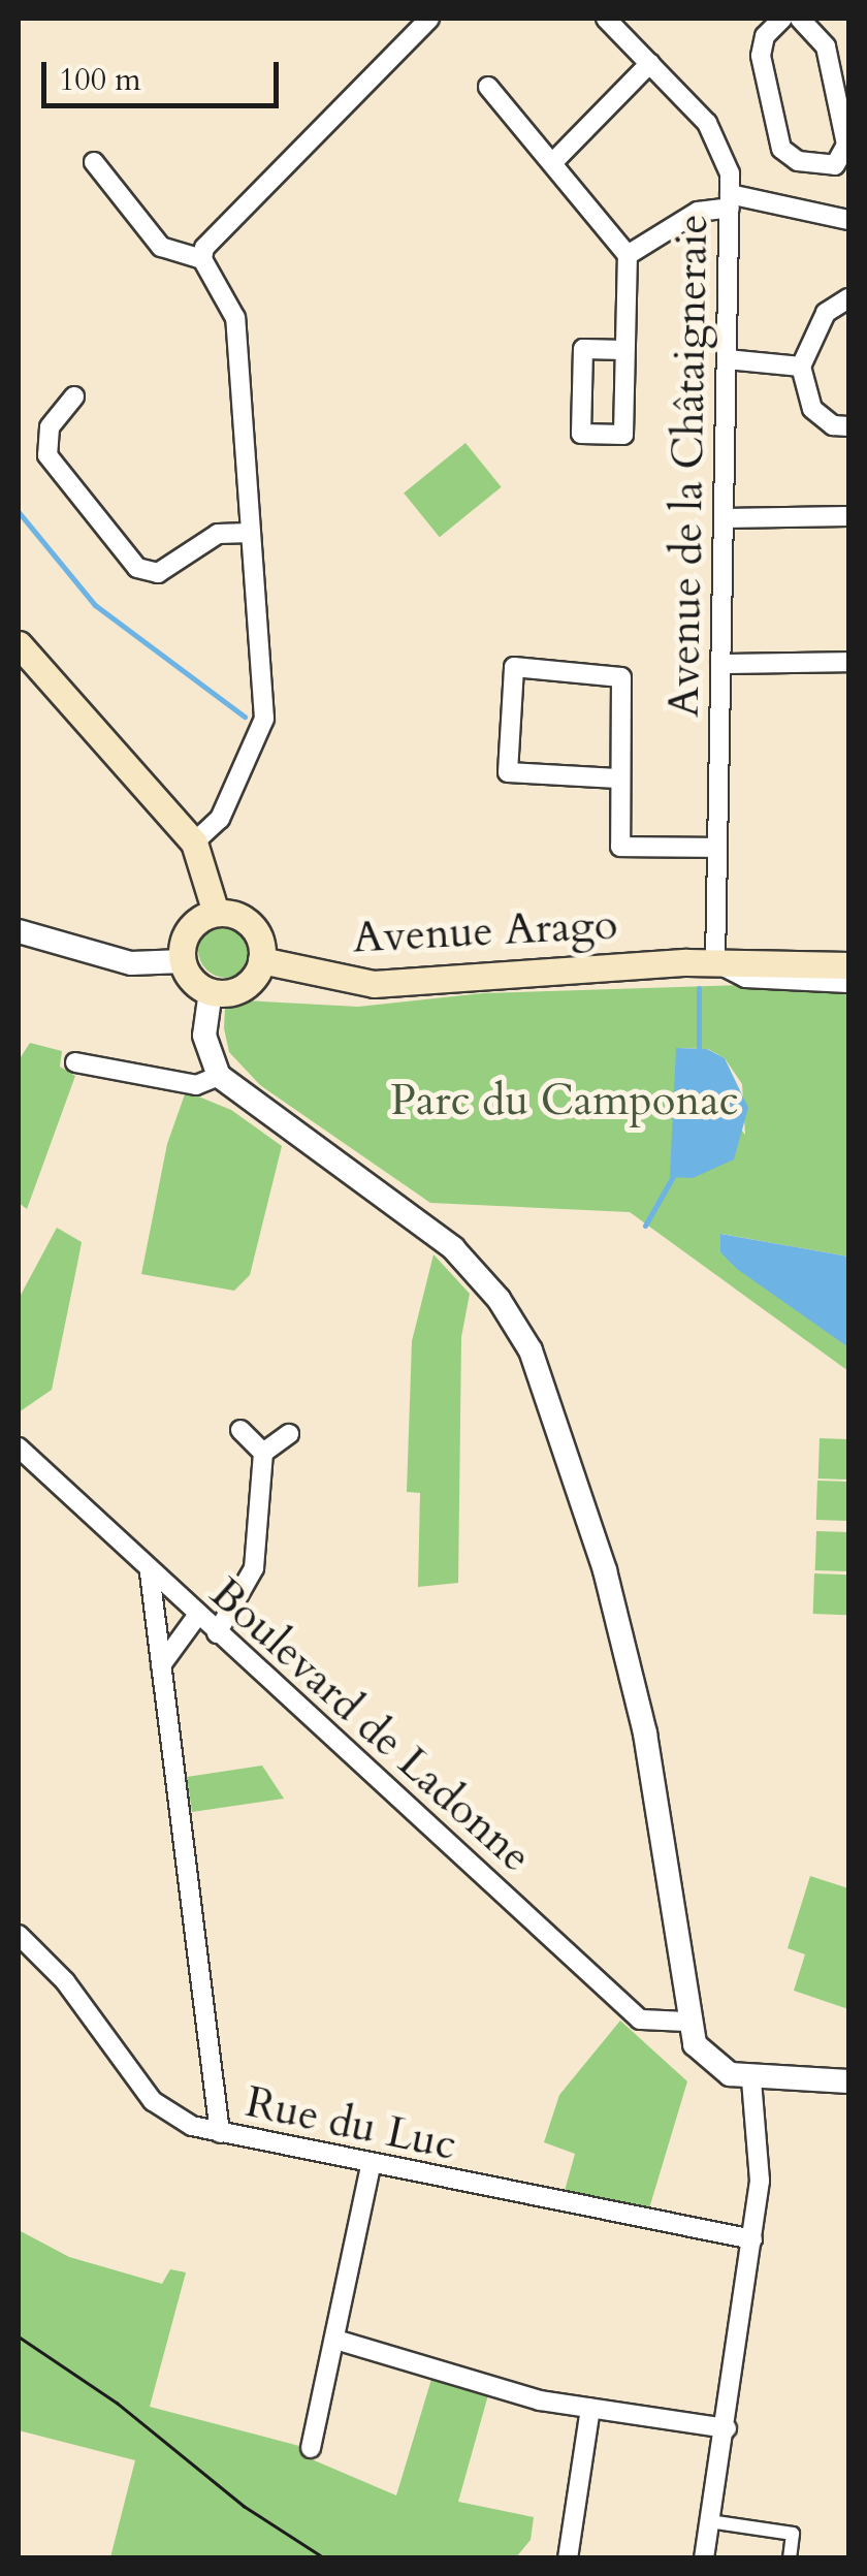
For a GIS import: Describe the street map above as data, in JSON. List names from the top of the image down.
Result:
{
  "streets": {
    "main road": ["Avenue Arago"],
    "street": ["Avenue de la Châtaigneraie", "Boulevard de Ladonne", "Rue du Luc"]
  },
  "crossings": [
    ["Avenue de la Châtaigneraie", "Avenue Arago"]
  ],
  "parks": ["Parc du Camponac"],
  "scale_bar": "100 m"
}
